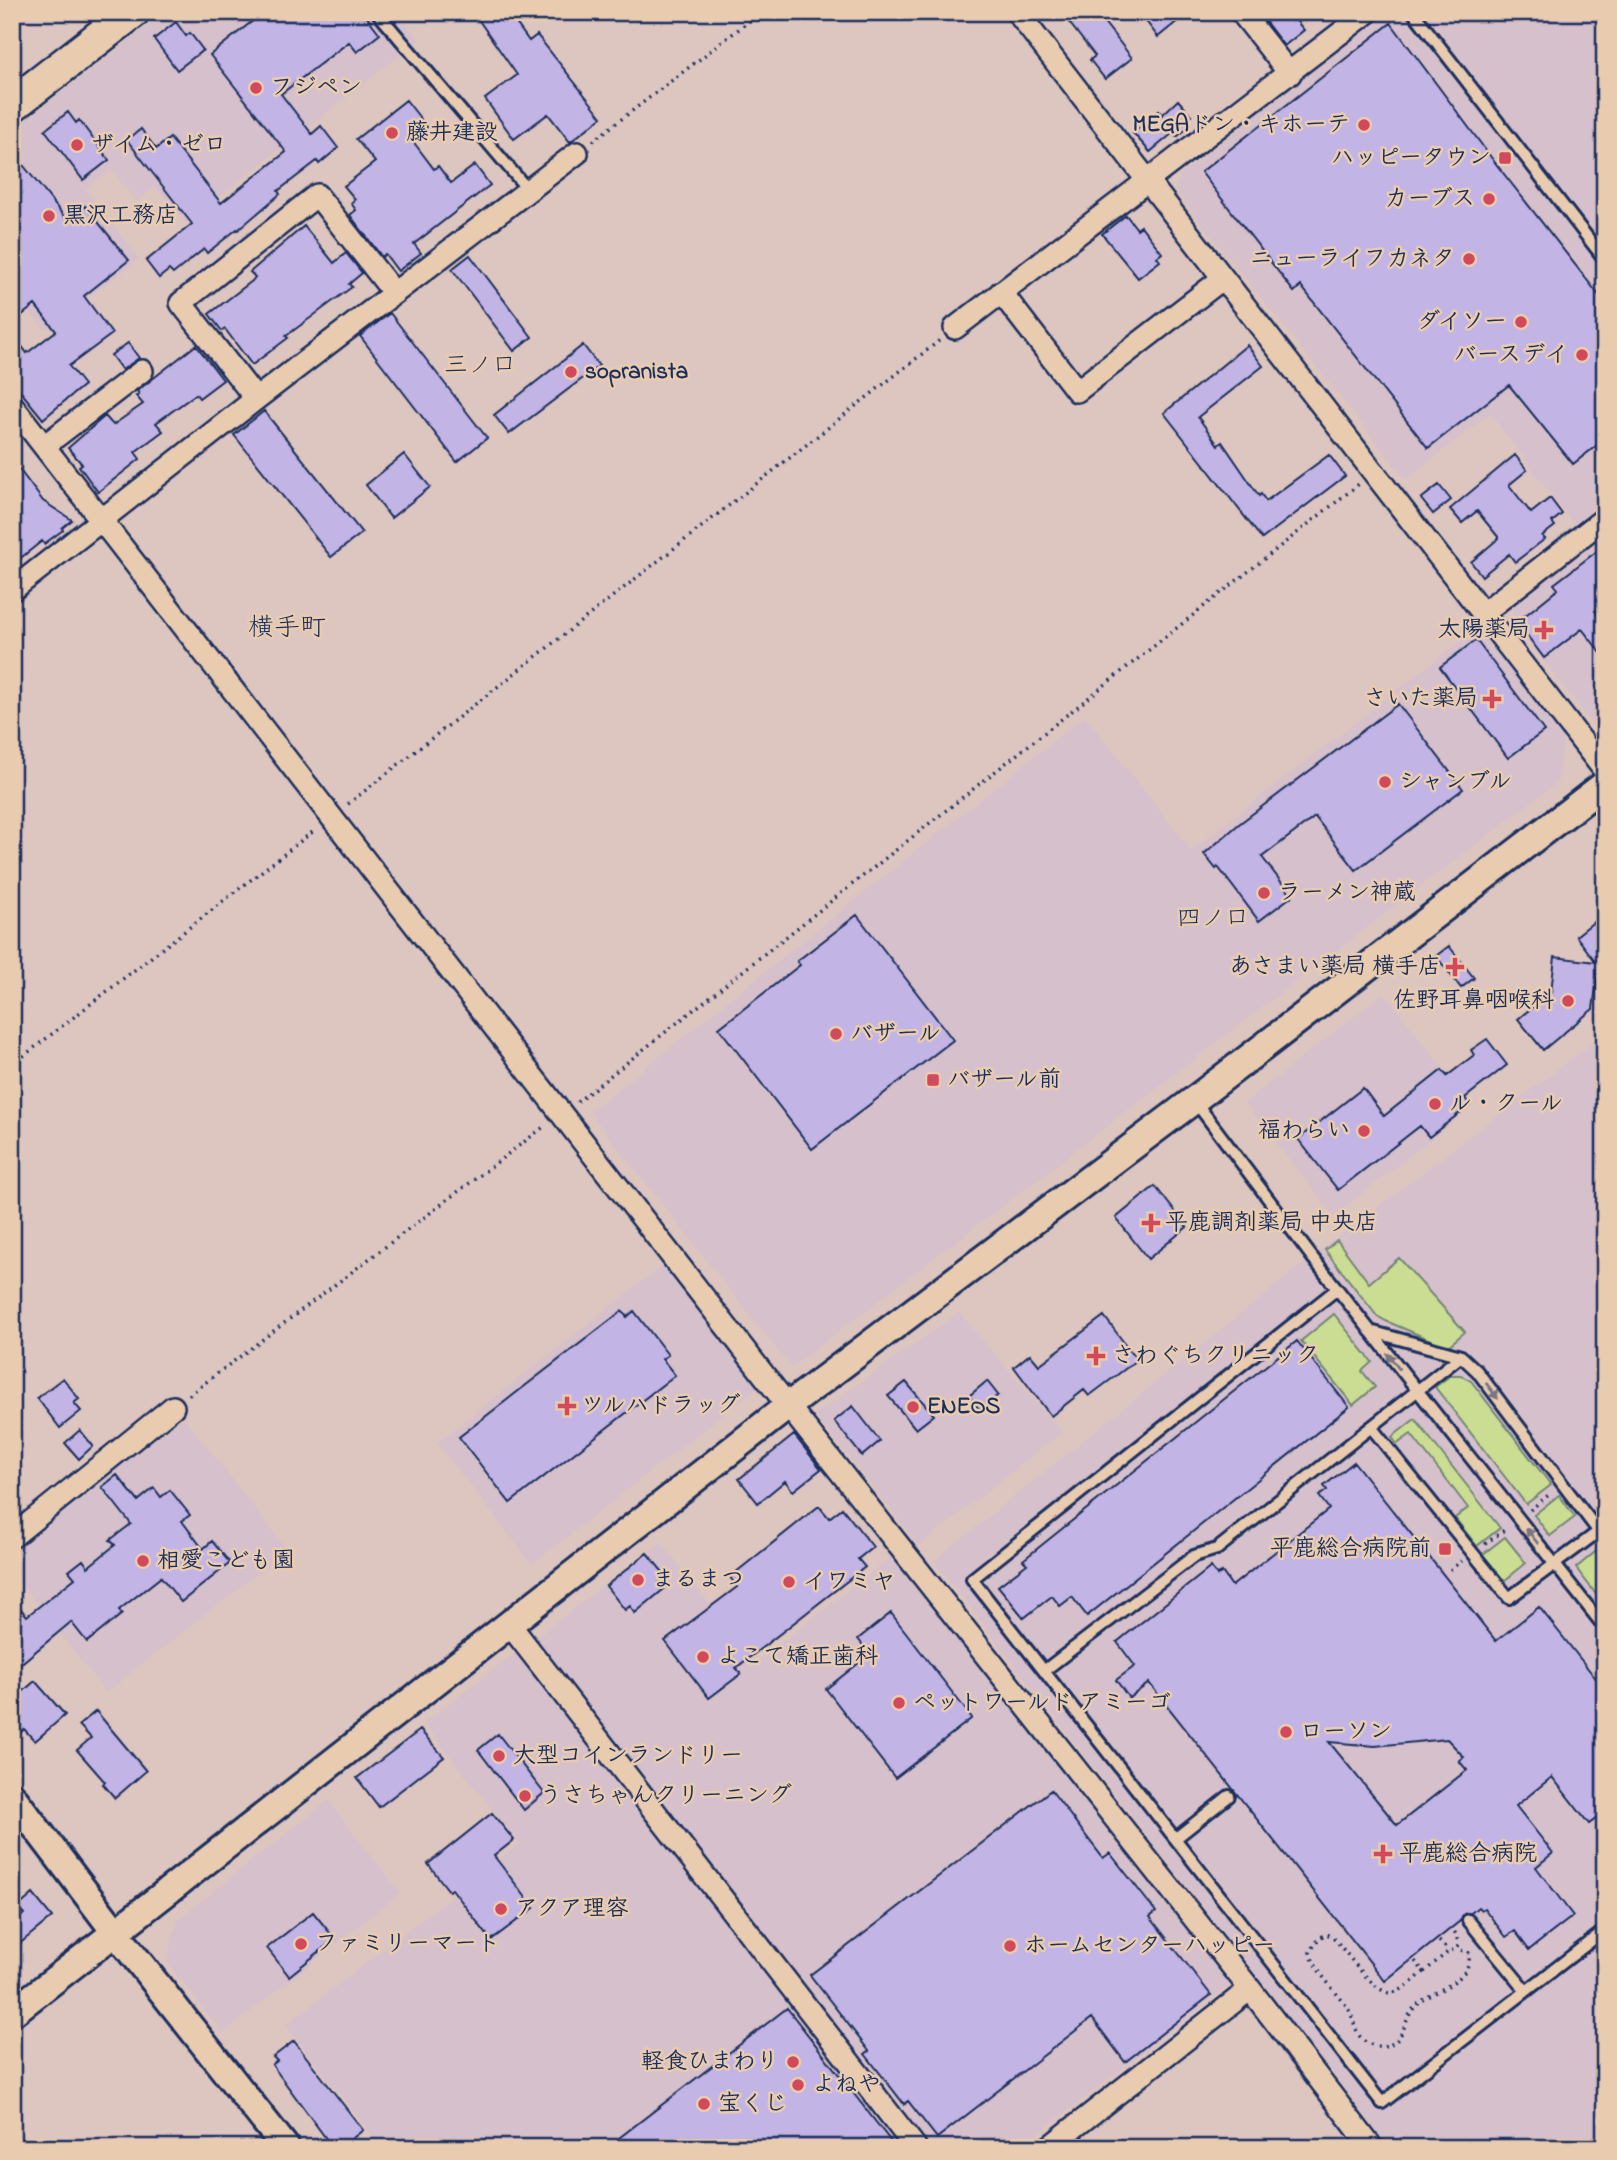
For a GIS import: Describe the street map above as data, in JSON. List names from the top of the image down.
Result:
{
  "districts": ["三ノ口", "横手町", "四ノ口"],
  "places": {
    "other": [
      "フジペン",
      "MEGAドン・キホーテ",
      "藤井建設",
      "ザイム・ゼロ",
      "カーブス",
      "黒沢工務店",
      "ニューライフカネタ",
      "ダイソー",
      "バースデイ",
      "sopranista",
      "シャンブル",
      "ラーメン神蔵",
      "佐野耳鼻咽喉科",
      "バザール",
      "ル・クール",
      "福わらい",
      "ENEOS",
      "相愛こども園",
      "まるまつ",
      "イワミヤ",
      "よこて矯正歯科",
      "ペットワールド アミーゴ",
      "ローソン",
      "大型コインランドリー",
      "うさちゃんクリーニング",
      "アクア理容",
      "ファミリーマート",
      "ホームセンターハッピー",
      "軽食ひまわり",
      "よねや",
      "宝くじ"
    ],
    "transit": ["ハッピータウン", "バザール前", "平鹿総合病院前"],
    "health": [
      "太陽薬局",
      "さいた薬局",
      "あさまい薬局 横手店",
      "平鹿調剤薬局 中央店",
      "さわぐちクリニック",
      "ツルハドラッグ",
      "平鹿総合病院"
    ]
  }
}
